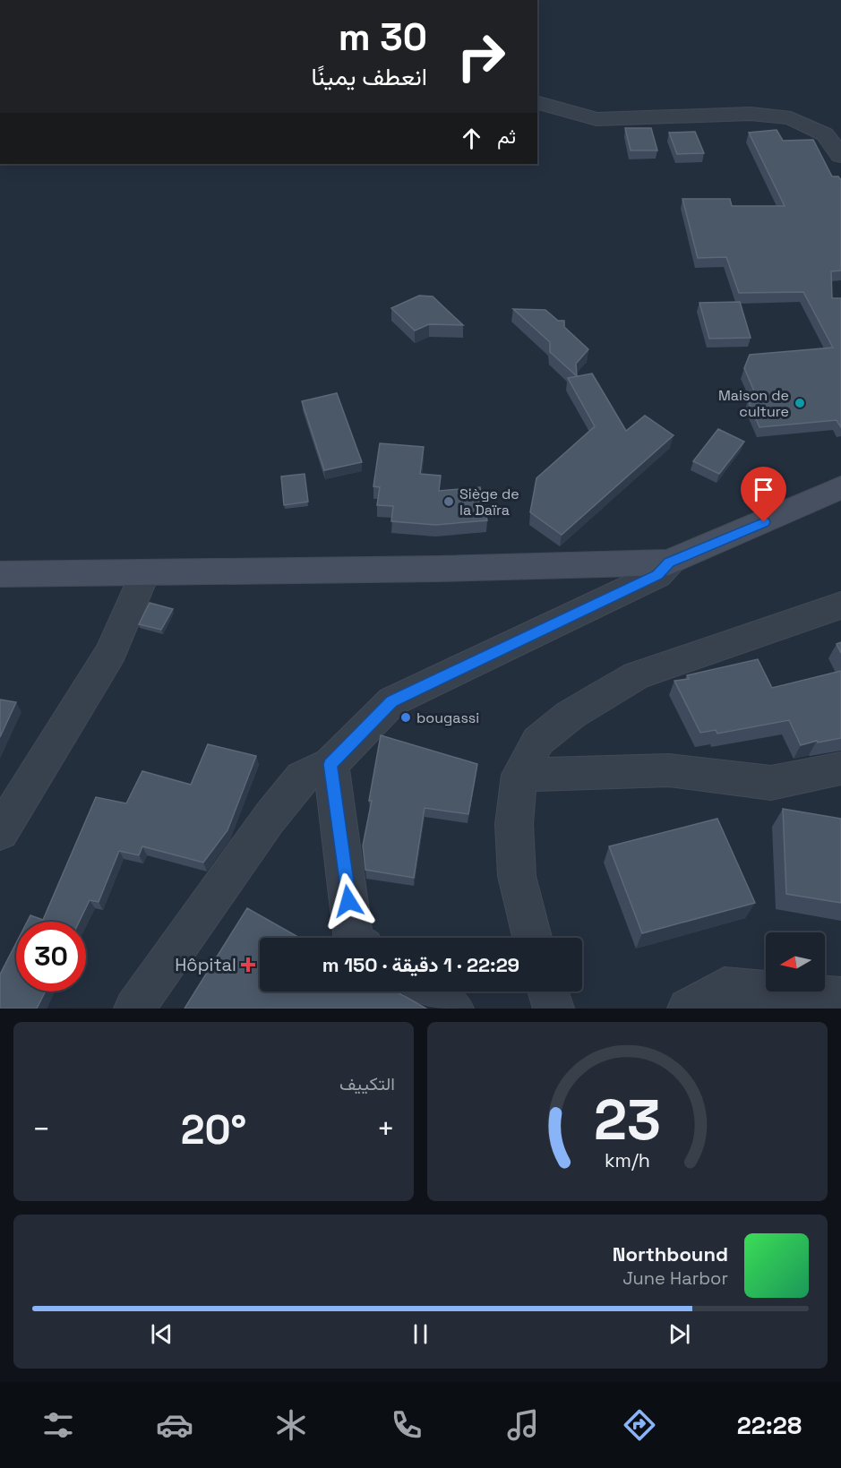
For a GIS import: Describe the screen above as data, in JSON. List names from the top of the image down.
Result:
{
  "places": {
    "other": ["Maison de culture", "Siège de la Daïra", "bougassi"],
    "health": ["Hôpital"]
  },
  "north": "left",
  "page": {
    "turn": ["30 m", "انعطف يمينًا"],
    "then": "ثم",
    "limit": "30",
    "trip": "22:29 · 1 دقيقة · 150 m",
    "tile": "التكييف",
    "heat": ["−", "20°", "+"],
    "song": ["Northbound", "June Harbor"],
    "tabs": "22:28",
    "gauge": ["23", "km/h"]
  }
}
